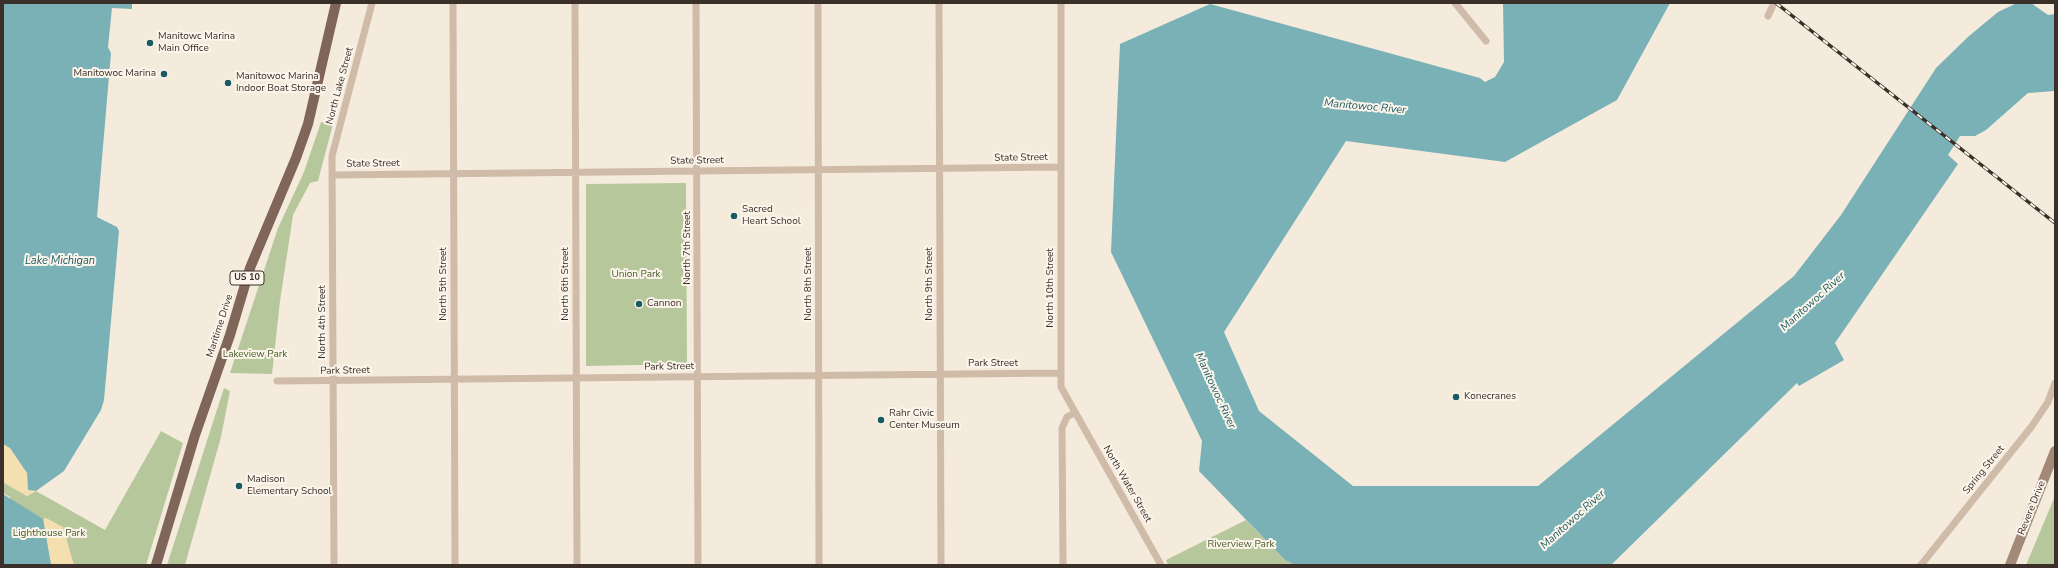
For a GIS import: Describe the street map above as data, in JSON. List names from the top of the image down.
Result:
{
  "streets": {
    "main road": ["US 10", "Maritime Drive", "Revere Drive"],
    "street": [
      "North Lake Street",
      "State Street",
      "North 7th Street",
      "North 5th Street",
      "North 6th Street",
      "North 8th Street",
      "North 9th Street",
      "North 10th Street",
      "North 4th Street",
      "Park Street",
      "Spring Street",
      "North Water Street"
    ]
  },
  "crossings": [
    ["North Lake Street", "State Street"],
    ["North Lake Street", "North 4th Street"],
    ["State Street", "North 7th Street"],
    ["State Street", "North 5th Street"],
    ["State Street", "North 6th Street"],
    ["State Street", "North 8th Street"],
    ["State Street", "North 9th Street"],
    ["State Street", "North 10th Street"],
    ["State Street", "North 4th Street"],
    ["North 7th Street", "Park Street"],
    ["North 5th Street", "Park Street"],
    ["North 6th Street", "Park Street"],
    ["North 8th Street", "Park Street"],
    ["North 9th Street", "Park Street"],
    ["North 10th Street", "Park Street"],
    ["North 10th Street", "North Water Street"],
    ["North 4th Street", "Park Street"]
  ],
  "water": ["Manitowoc River", "Lake Michigan"],
  "parks": [
    "Union Park",
    "Lakeview Park",
    "Lighthouse Park",
    "Riverview Park"
  ],
  "places": [
    "Manitowc Marina Main Office",
    "Manitowoc Marina",
    "Manitowoc Marina Indoor Boat Storage",
    "Sacred Heart School",
    "Cannon",
    "Konecranes",
    "Rahr Civic Center Museum",
    "Madison Elementary School"
  ]
}
